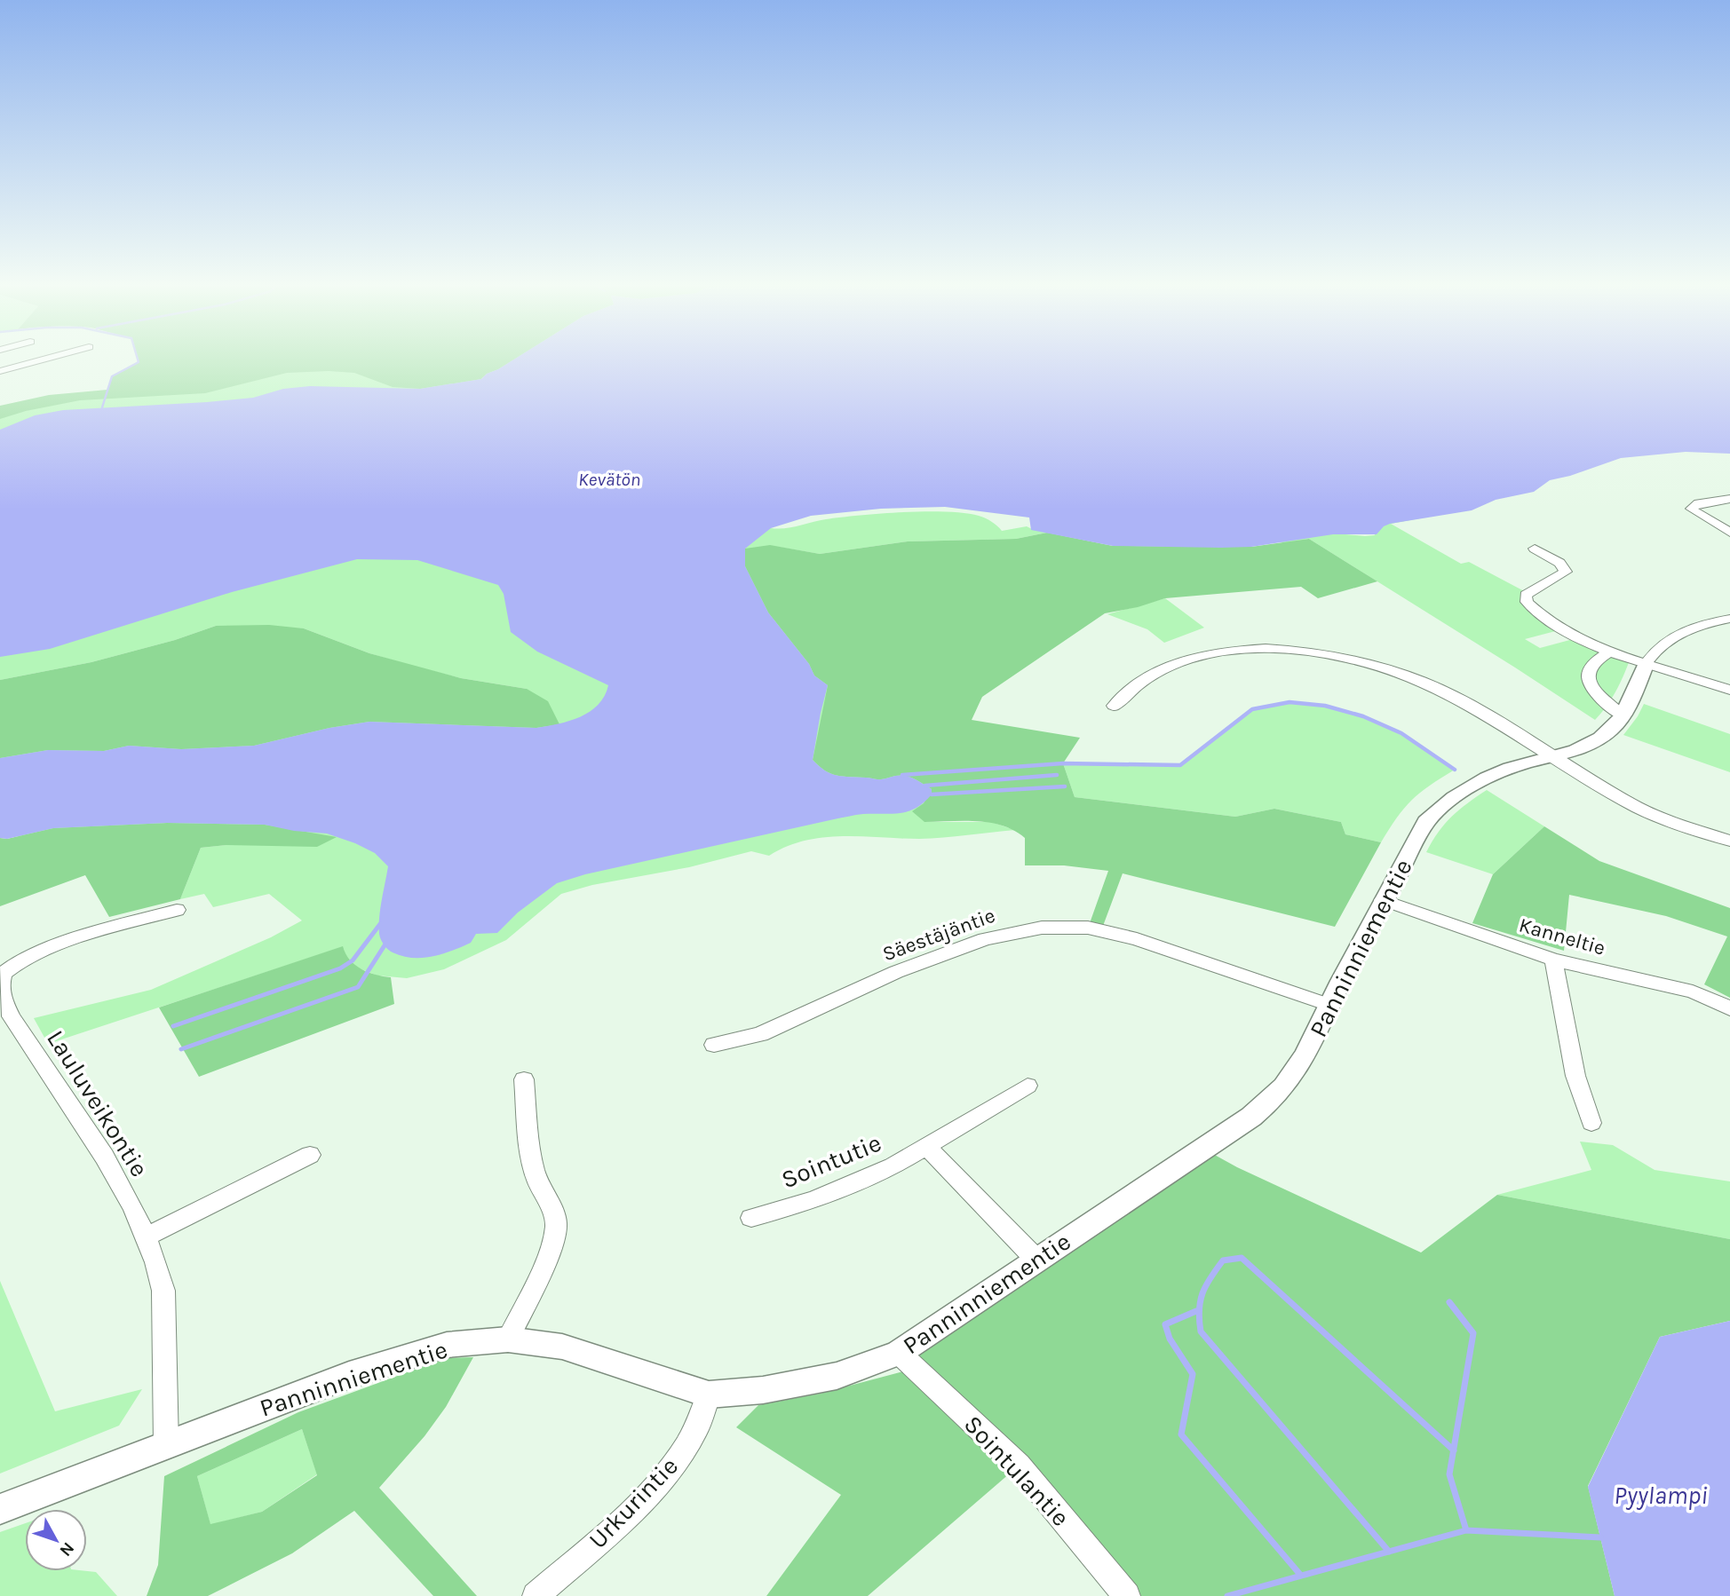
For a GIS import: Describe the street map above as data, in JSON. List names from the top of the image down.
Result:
{
  "streets": {
    "street": [
      "Säestäjäntie",
      "Kanneltie",
      "Panninniementie",
      "Lauluveikontie",
      "Sointutie",
      "Sointulantie",
      "Urkurintie"
    ]
  },
  "crossings": [
    ["Säestäjäntie", "Panninniementie"],
    ["Kanneltie", "Panninniementie"],
    ["Panninniementie", "Lauluveikontie"],
    ["Panninniementie", "Sointulantie"],
    ["Panninniementie", "Urkurintie"]
  ],
  "water": ["Kevätön", "Pyylampi"],
  "north": "bottom right"
}
